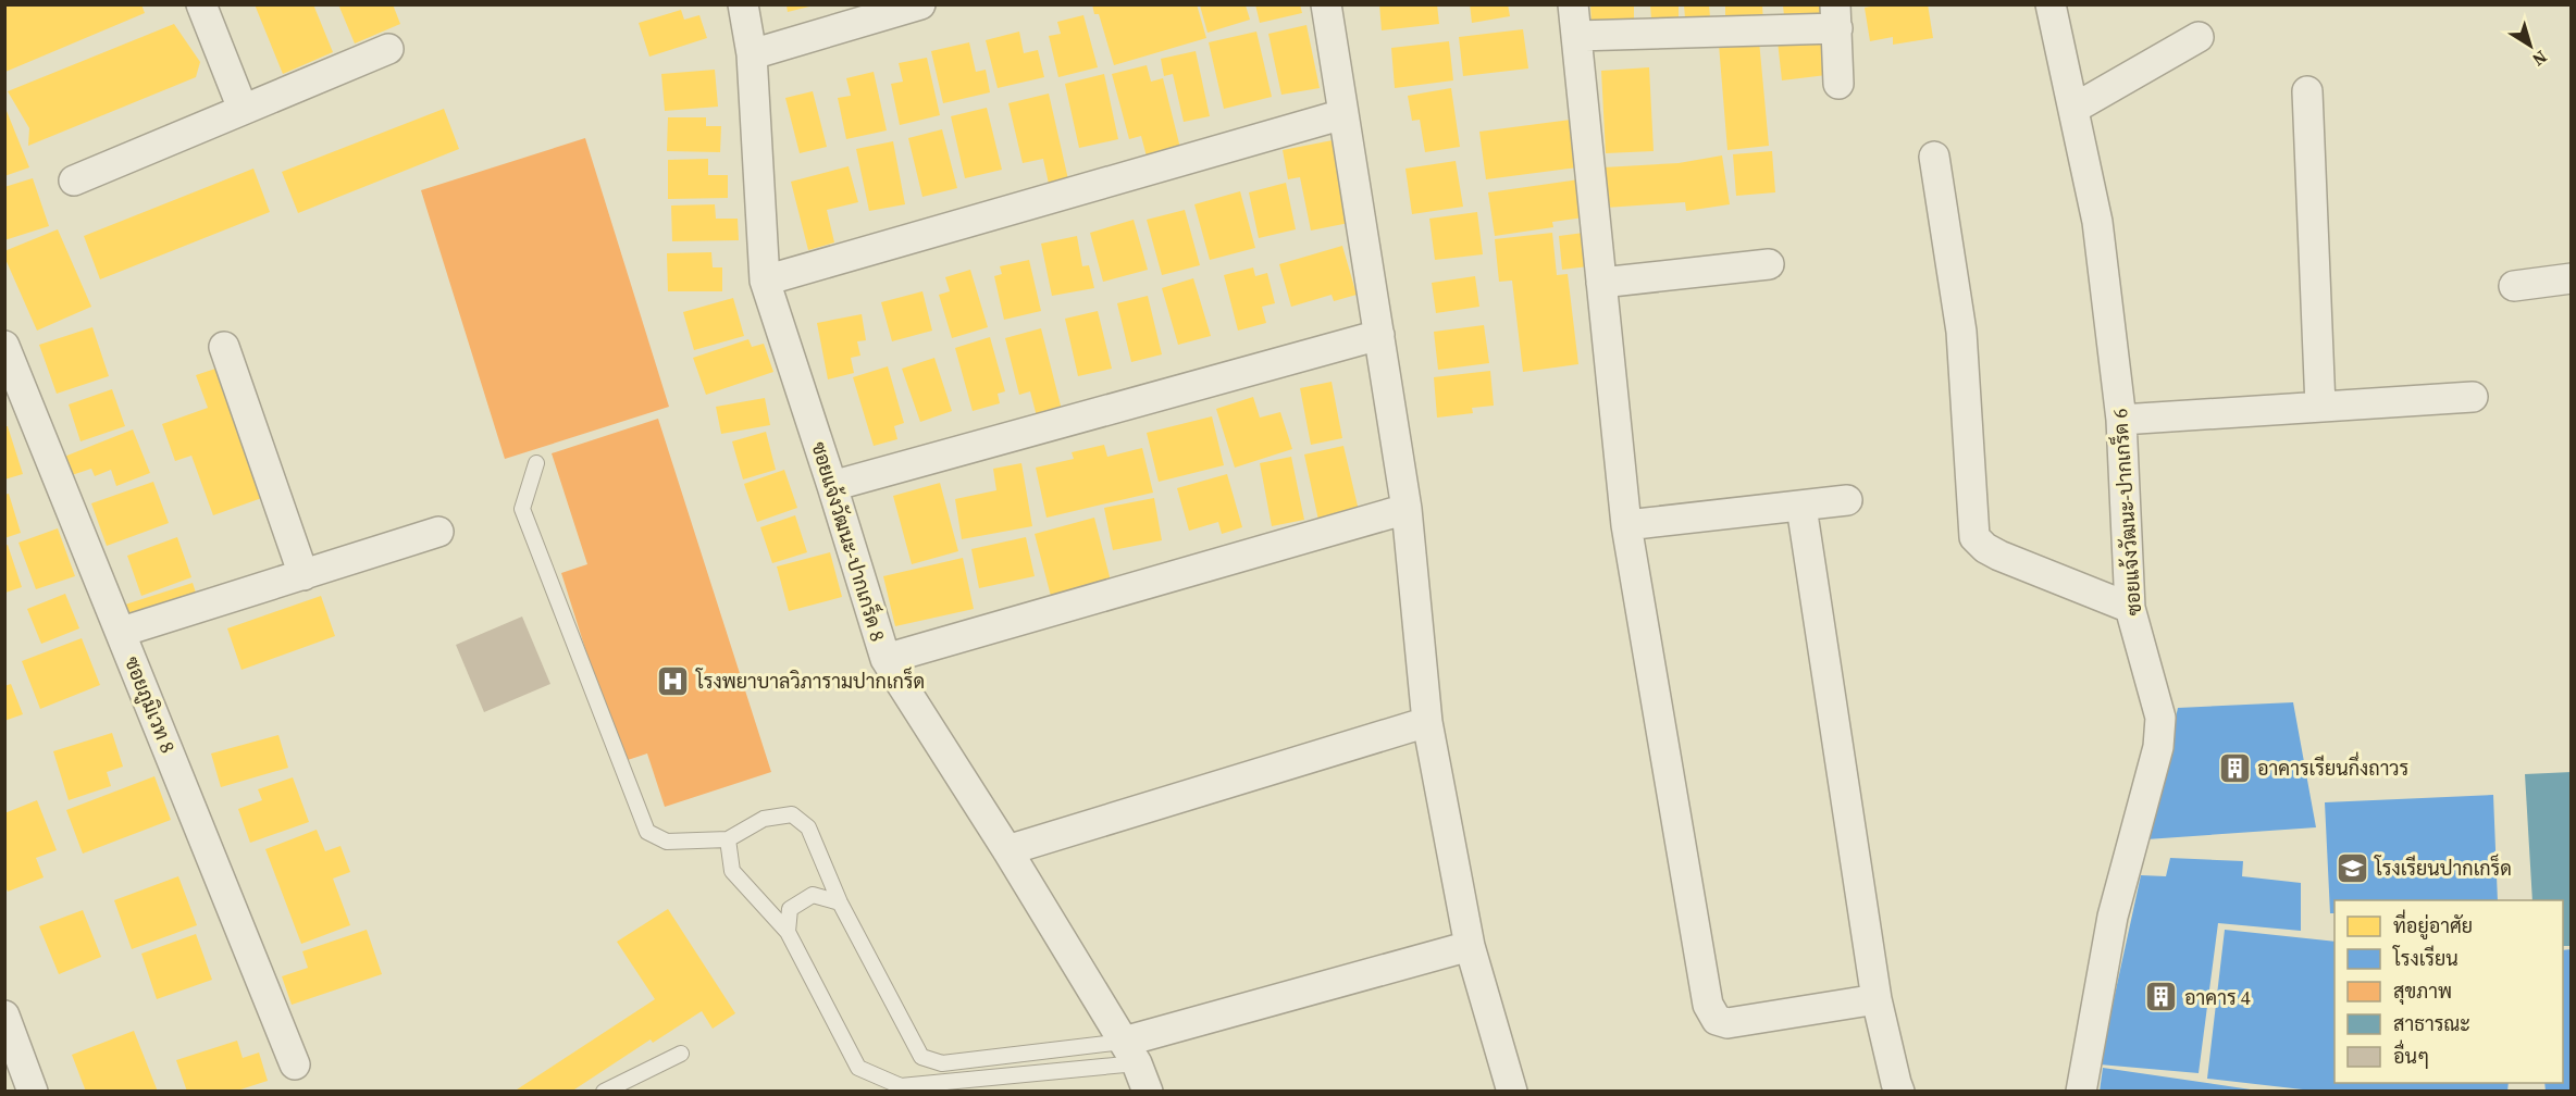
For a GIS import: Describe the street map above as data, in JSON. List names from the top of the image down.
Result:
{
  "streets": {
    "street": ["ซอยแจ้งวัฒนะ-ปากเกร็ด 6", "ซอยแจ้งวัฒนะ-ปากเกร็ด 8", "ซอยภูมิเวท 8"]
  },
  "places": {
    "hospital": ["โรงพยาบาลวิภารามปากเกร็ด"],
    "building": ["อาคารเรียนกึ่งถาวร", "อาคาร 4"],
    "school or university": ["โรงเรียนปากเกร็ด"]
  },
  "legend": [
    "ที่อยู่อาศัย",
    "โรงเรียน",
    "สุขภาพ",
    "สาธารณะ",
    "อื่นๆ"
  ],
  "north": "bottom right"
}
